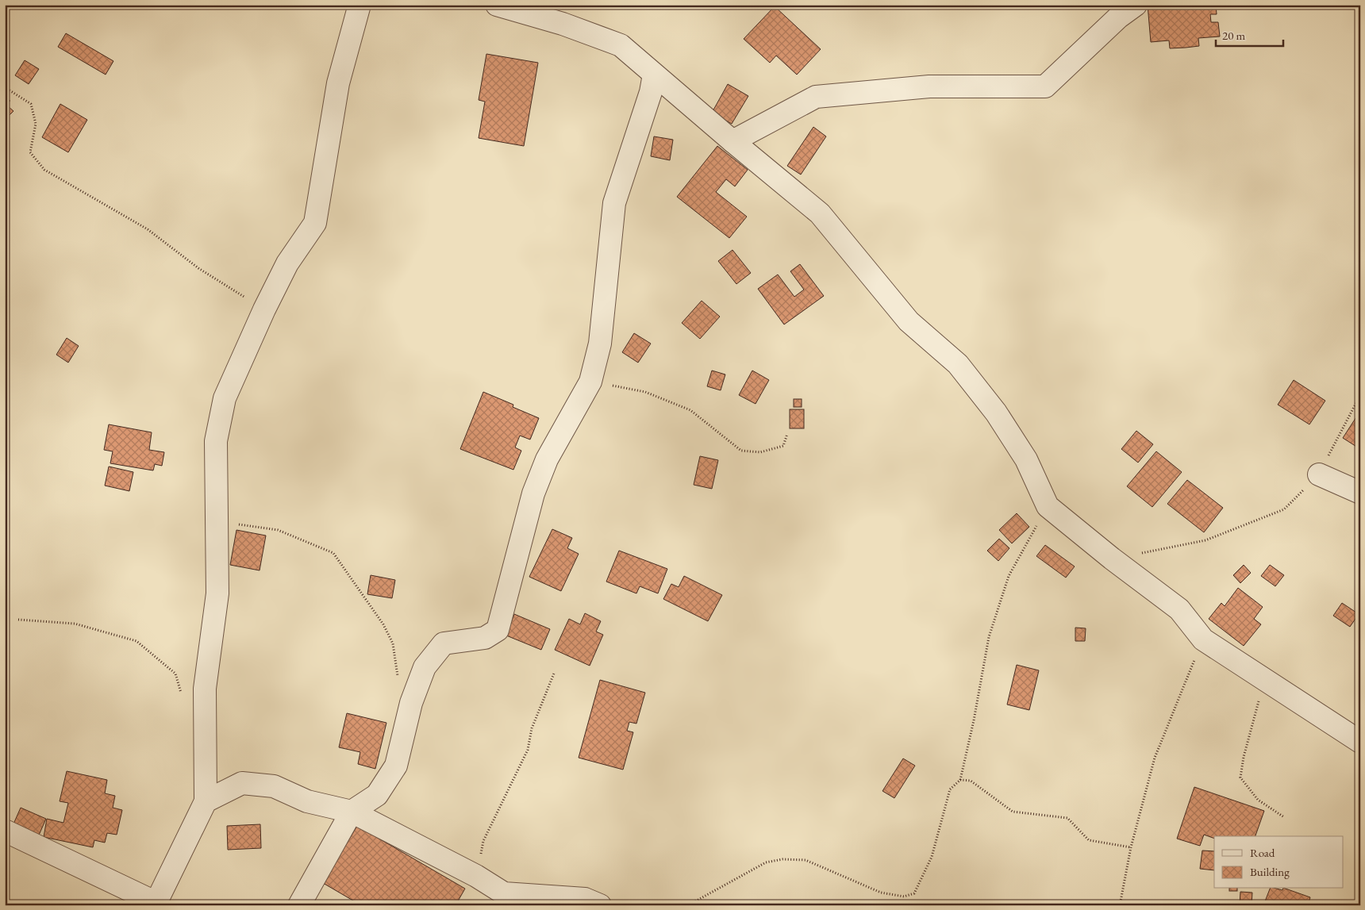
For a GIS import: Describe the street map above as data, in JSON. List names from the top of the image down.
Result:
{
  "legend": ["Road", "Building"],
  "scale_bar": "20 m"
}
